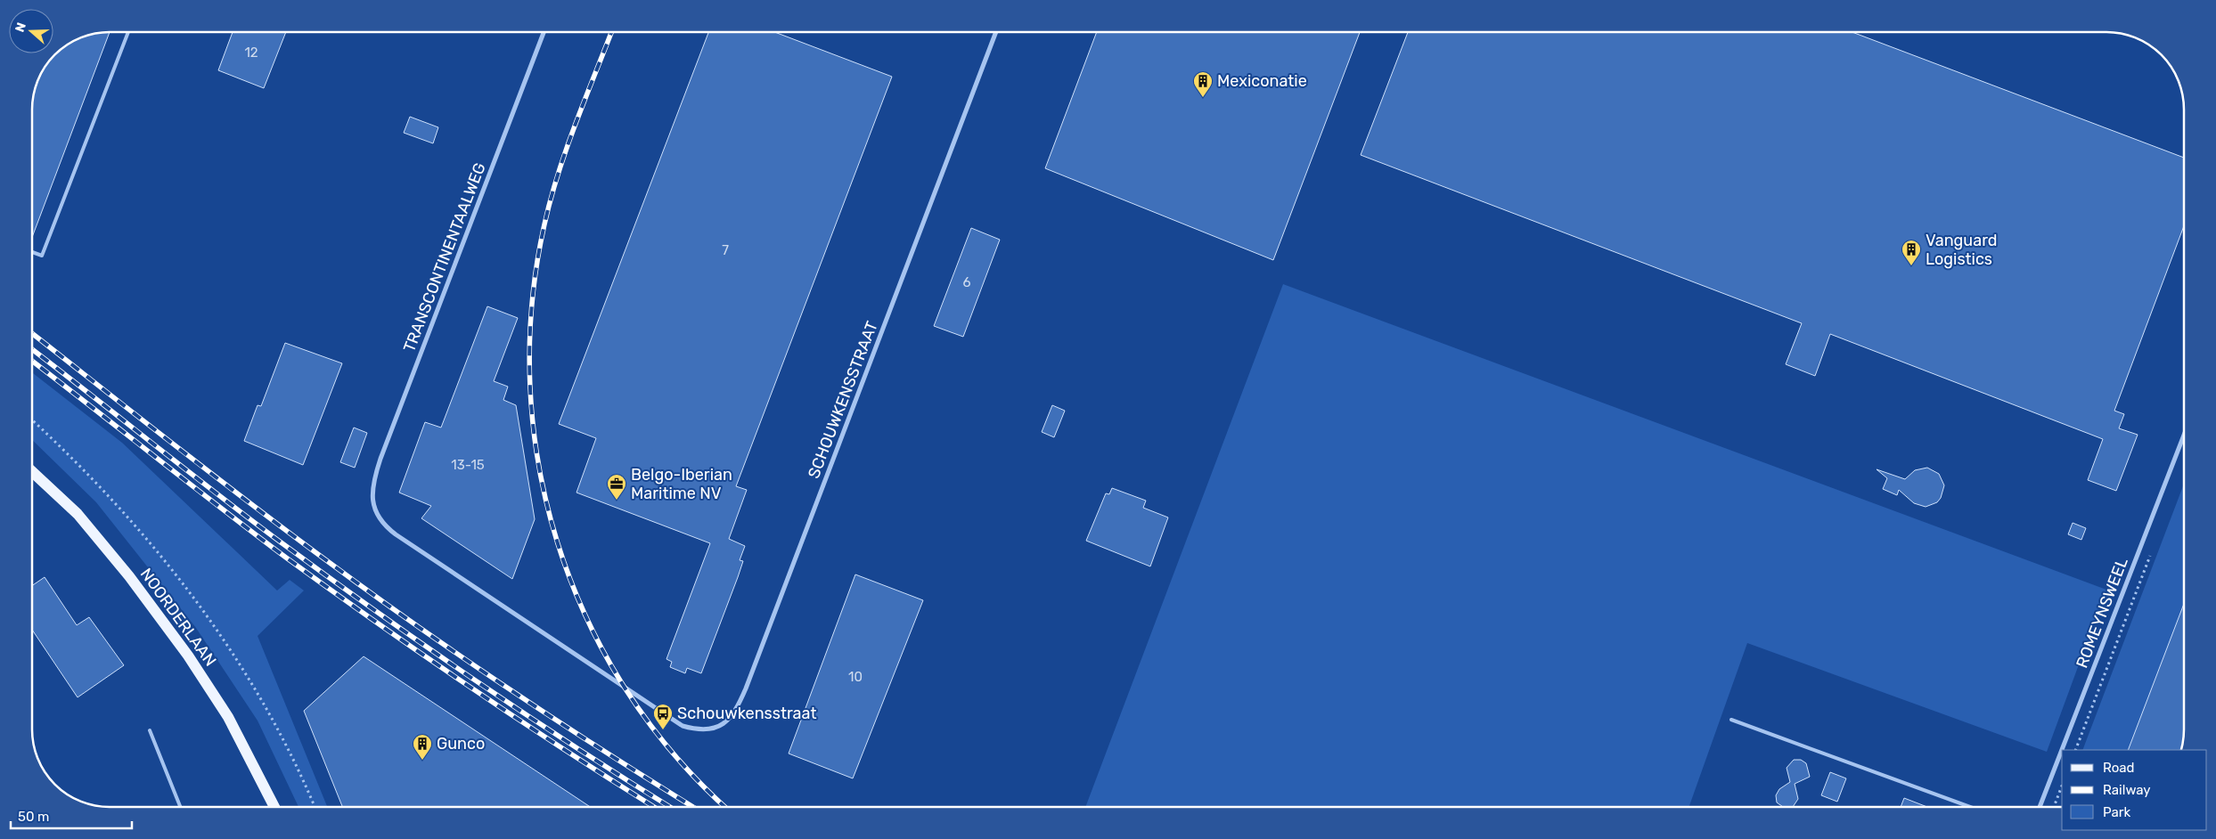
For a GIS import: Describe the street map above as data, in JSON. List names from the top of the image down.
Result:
{
  "streets": {
    "main road": ["NOORDERLAAN"],
    "street": ["TRANSCONTINENTAALWEG", "SCHOUWKENSSTRAAT", "ROMEYNSWEEL"]
  },
  "crossings": [
    ["TRANSCONTINENTAALWEG", "SCHOUWKENSSTRAAT"]
  ],
  "places": {
    "building": ["Mexiconatie", "Vanguard Logistics", "Gunco"],
    "office": ["Belgo-Iberian Maritime NV"],
    "bus stop": ["Schouwkensstraat"]
  },
  "house_numbers": [
    "12",
    "7",
    "6",
    "13-15",
    "10"
  ],
  "legend": ["Road", "Railway", "Park"],
  "scale_bar": "50 m",
  "north": "left"
}
